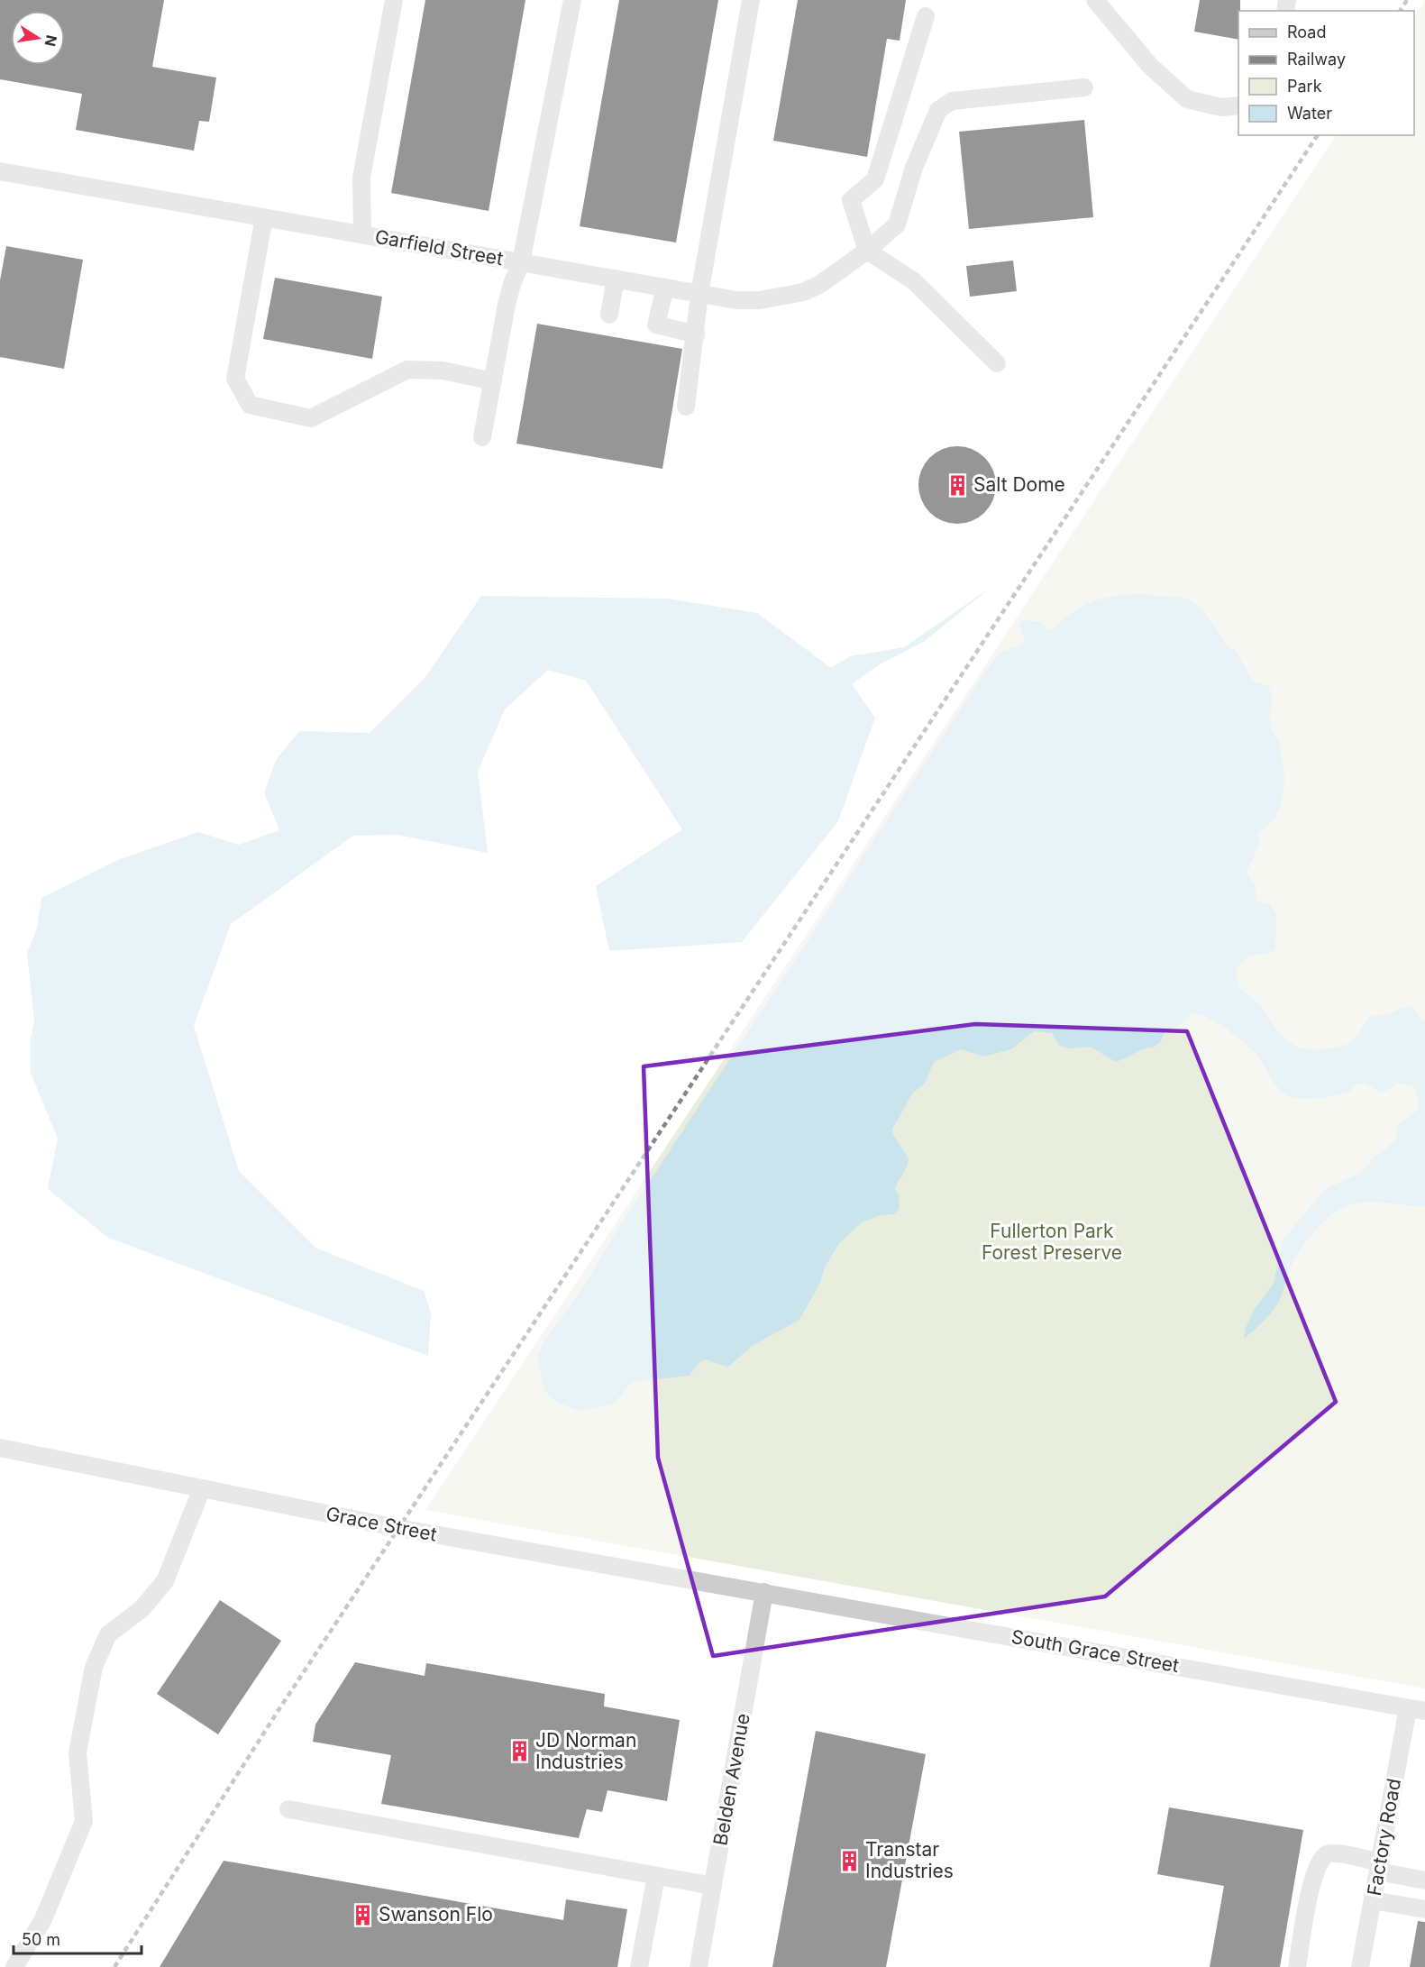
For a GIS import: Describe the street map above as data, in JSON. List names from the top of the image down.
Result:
{
  "streets": {
    "street": [
      "Garfield Street",
      "Grace Street",
      "South Grace Street",
      "Belden Avenue",
      "Factory Road"
    ]
  },
  "crossings": [
    ["Grace Street", "South Grace Street"],
    ["Grace Street", "Belden Avenue"],
    ["South Grace Street", "Belden Avenue"],
    ["South Grace Street", "Factory Road"]
  ],
  "parks": ["Fullerton Park Forest Preserve"],
  "places": {
    "building": [
      "Salt Dome",
      "JD Norman Industries",
      "Transtar Industries",
      "Swanson Flo"
    ]
  },
  "legend": [
    "Road",
    "Railway",
    "Park",
    "Water"
  ],
  "scale_bar": "50 m",
  "north": "right"
}
